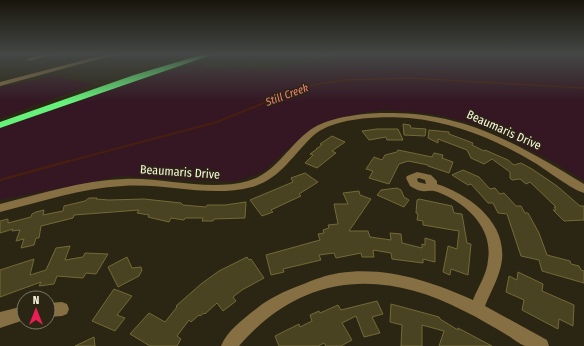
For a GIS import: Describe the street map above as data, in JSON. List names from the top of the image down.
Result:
{
  "streets": {
    "street": ["Beaumaris Drive"]
  },
  "water": ["Still Creek"],
  "north": "top"
}
